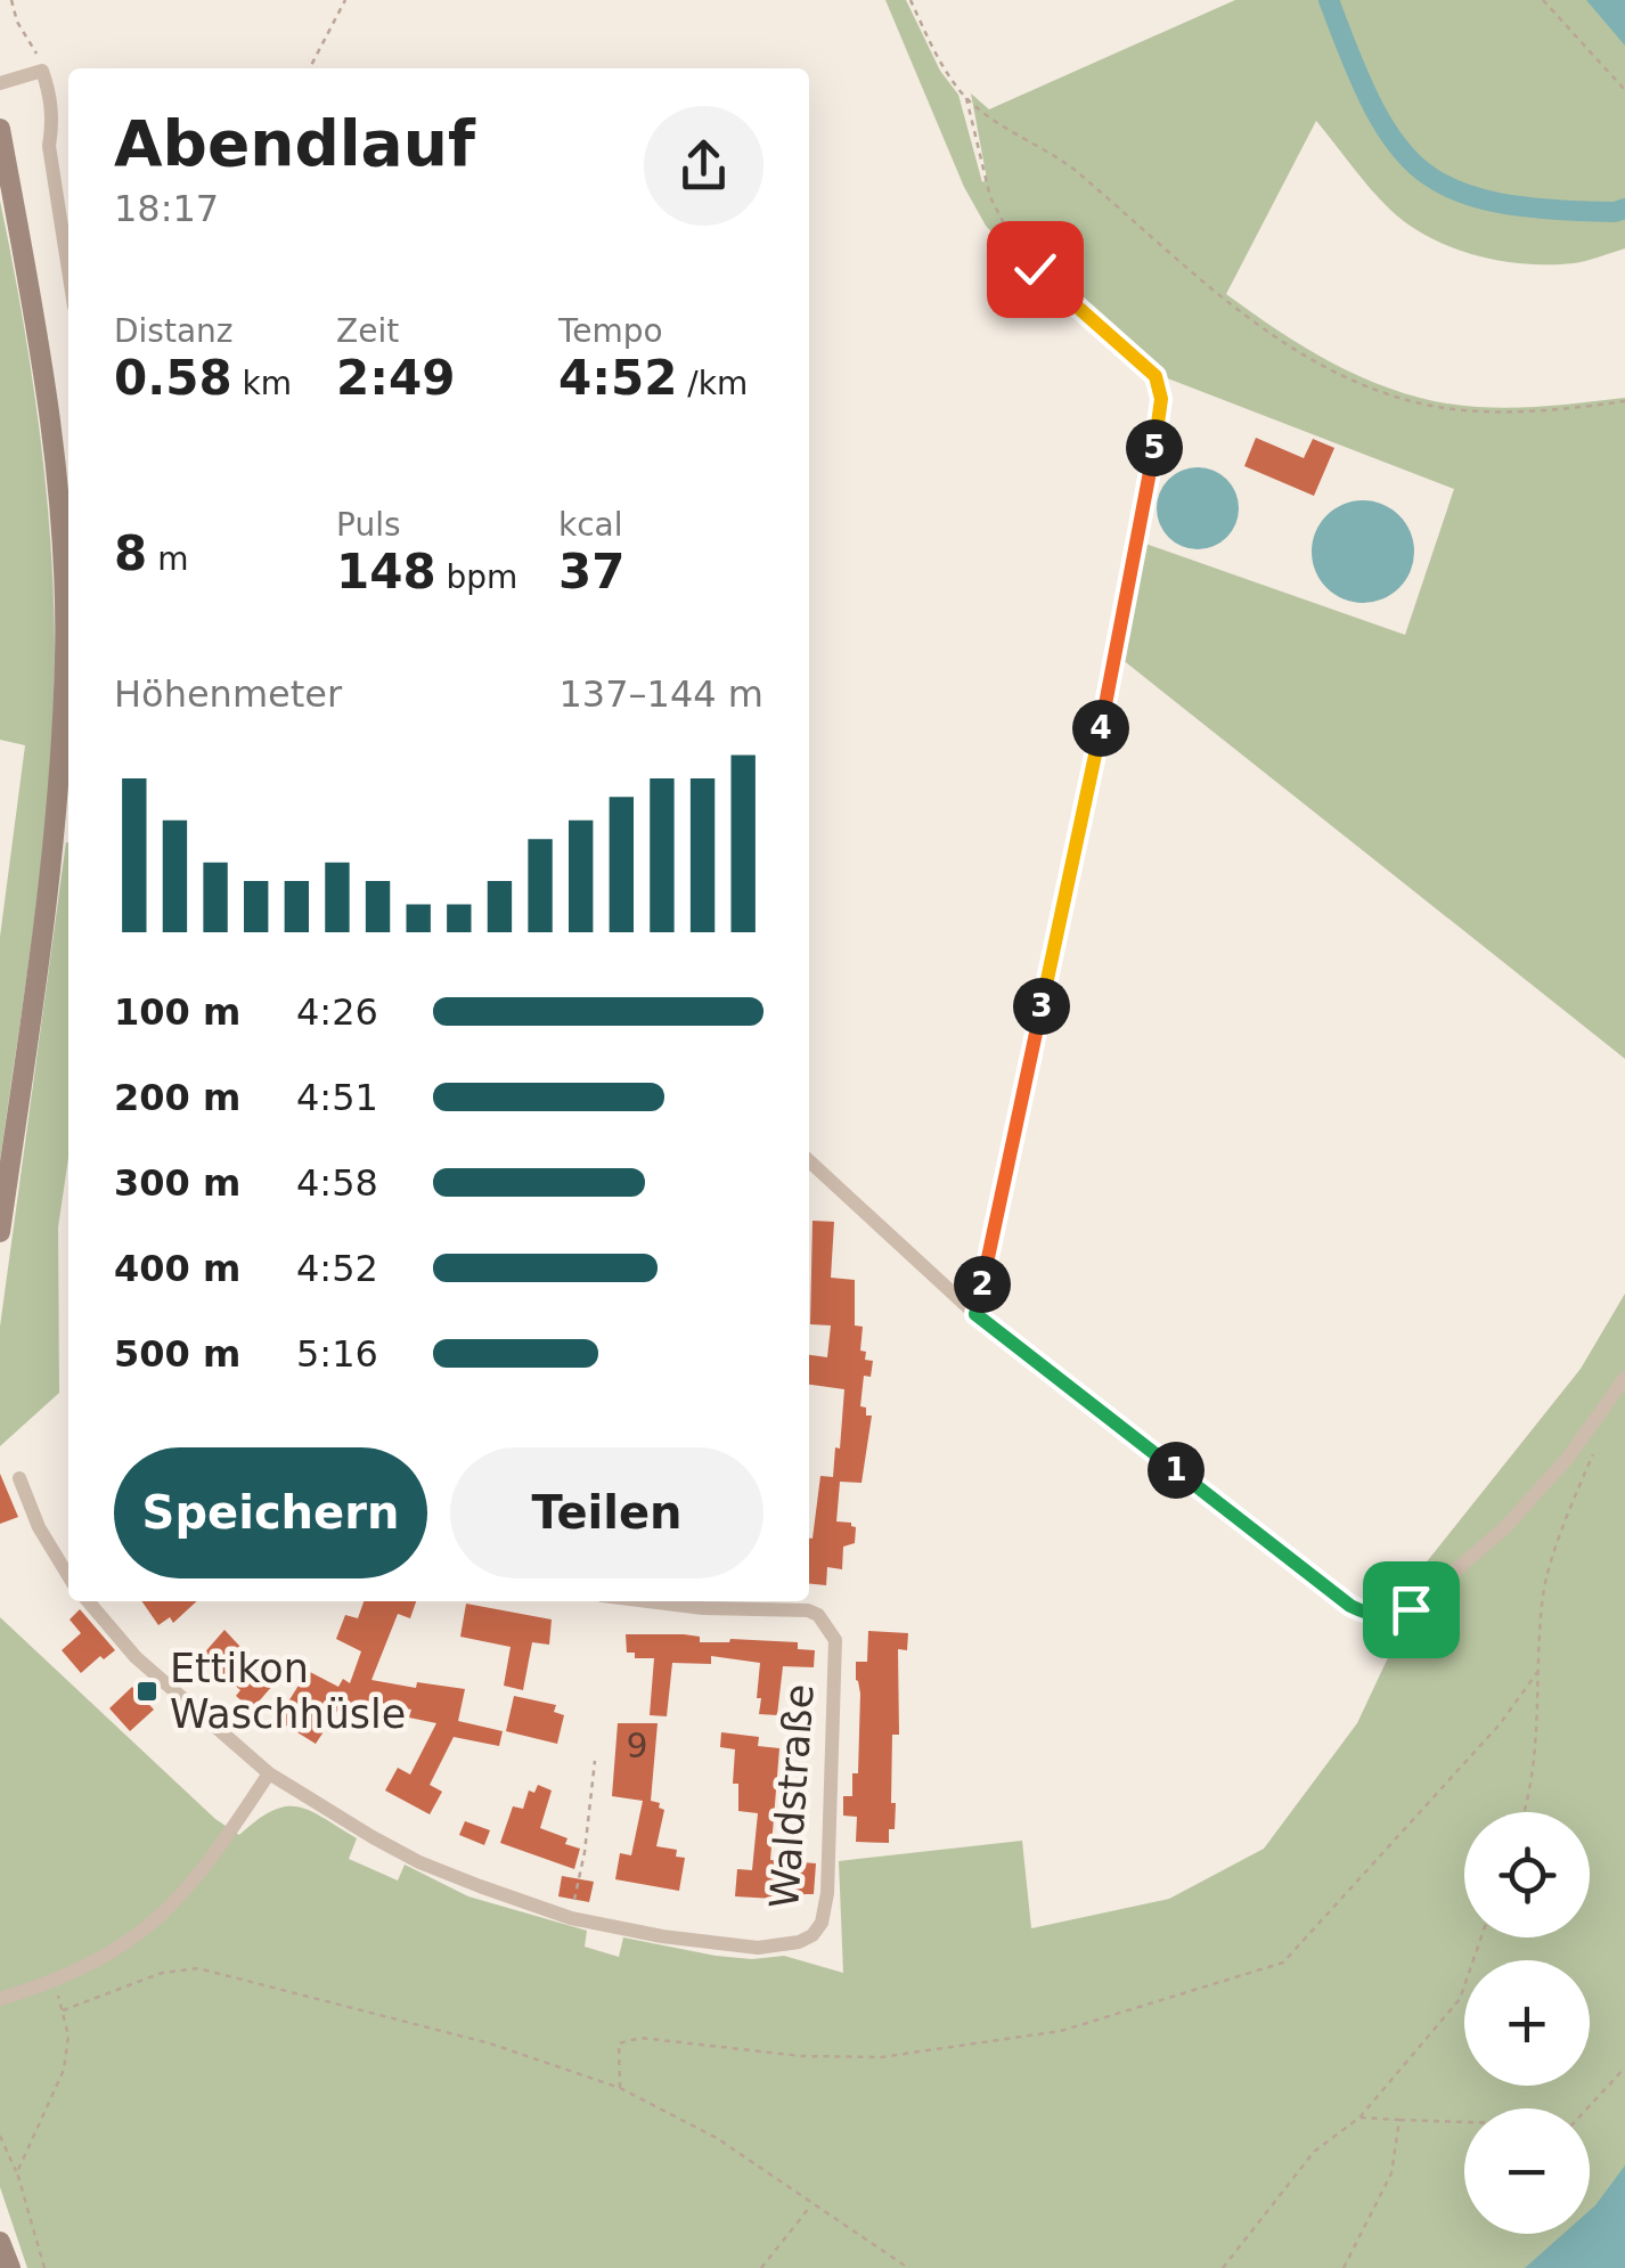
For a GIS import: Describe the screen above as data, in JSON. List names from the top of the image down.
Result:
{
  "streets": {
    "street": ["Waldstraße"]
  },
  "places": {
    "transit": ["Ettikon Waschhüsle"]
  },
  "house_numbers": ["9"],
  "page": {
    "heading": ["Abendlauf", "18:17"],
    "stats": [
      ["Distanz", "0.58 km"],
      ["Zeit", "2:49"],
      ["Tempo", "4:52 /km"],
      ["8 m"],
      ["Puls", "148 bpm"],
      ["kcal", "37"]
    ],
    "pins": [
      "5",
      "4",
      "3",
      "2",
      "1"
    ],
    "chart": ["Höhenmeter", "137–144 m"],
    "list": [
      {
        "name": "100 m",
        "note": "4:26"
      },
      {
        "name": "200 m",
        "note": "4:51"
      },
      {
        "name": "300 m",
        "note": "4:58"
      },
      {
        "name": "400 m",
        "note": "4:52"
      },
      {
        "name": "500 m",
        "note": "5:16"
      }
    ],
    "buttons": ["Speichern", "Teilen"],
    "map_buttons": ["+", "−"]
  }
}
